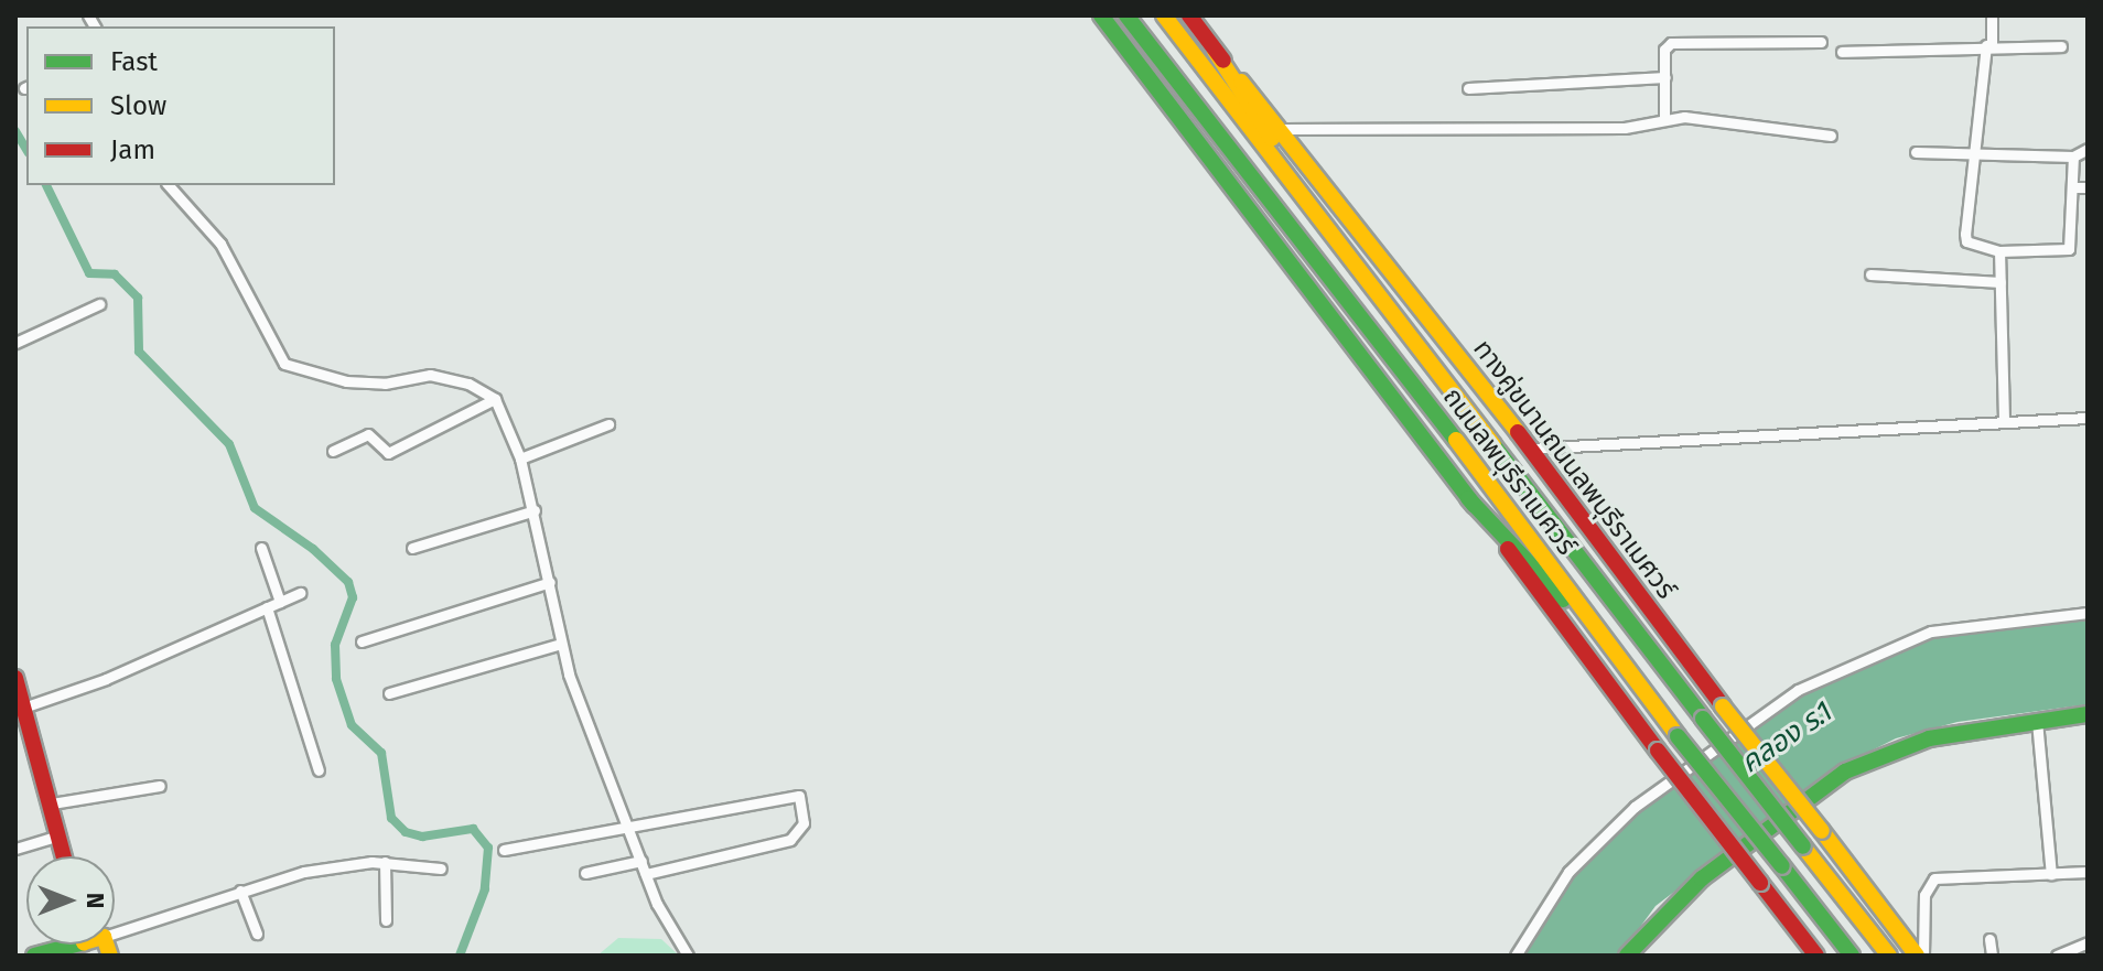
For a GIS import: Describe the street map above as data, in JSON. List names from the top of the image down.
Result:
{
  "streets": {
    "main road": ["ทางคู่ขนานถนนลพบุรีราเมศวร์", "ถนนลพบุรีราเมศวร์"]
  },
  "water": ["คลอง ร.1"],
  "legend": ["Fast", "Slow", "Jam"],
  "north": "right"
}
